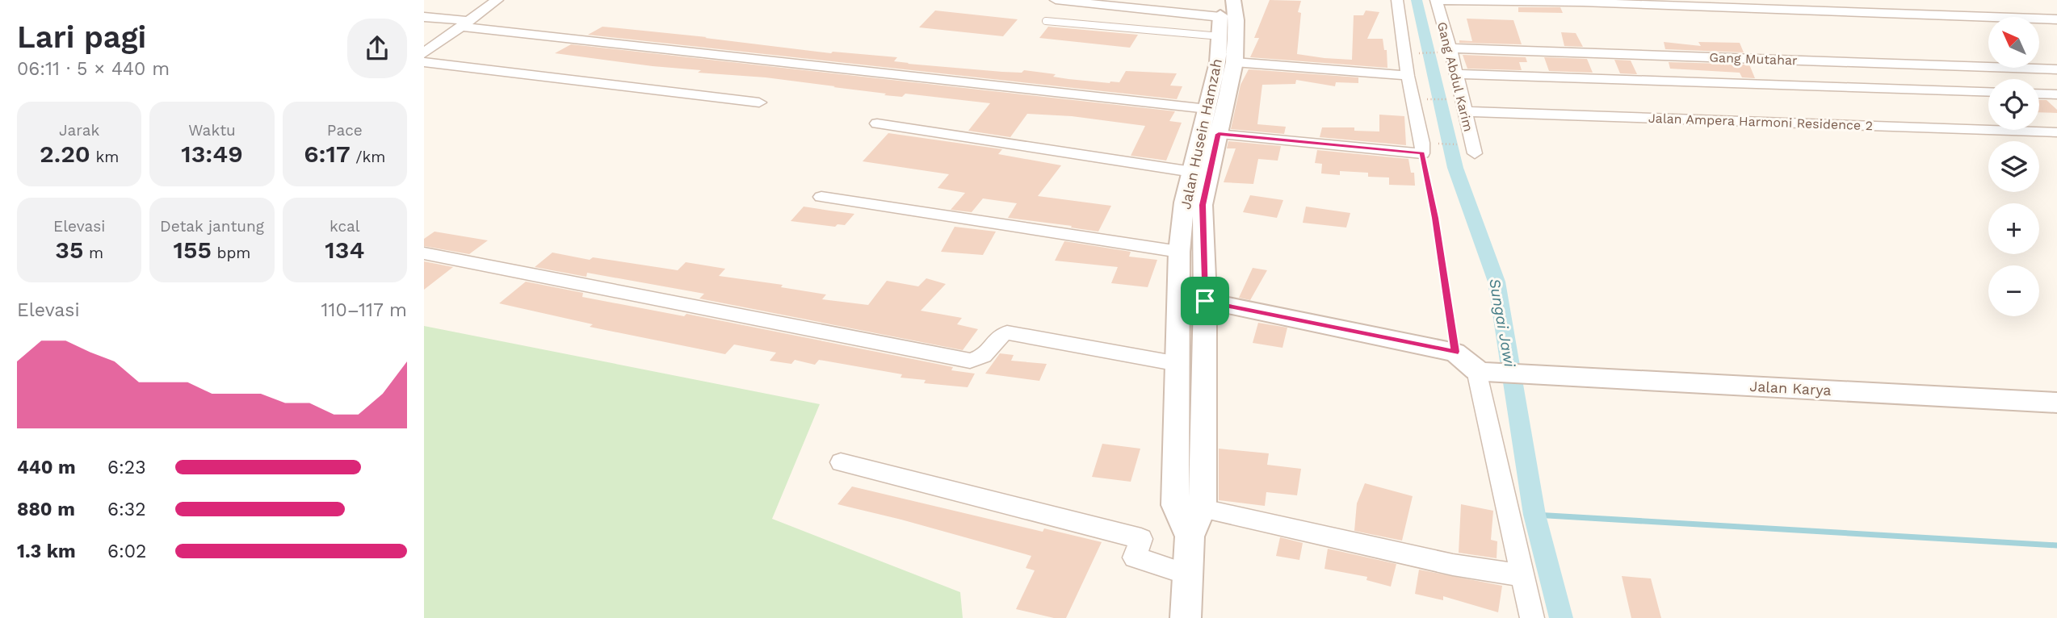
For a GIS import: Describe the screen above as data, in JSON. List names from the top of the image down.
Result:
{
  "streets": {
    "street": [
      "Gang Mutahar",
      "Gang Abdul Karim",
      "Jalan Ampera Harmoni Residence 2",
      "Jalan Husein Hamzah",
      "Jalan Karya"
    ]
  },
  "crossings": [
    ["Gang Mutahar", "Gang Abdul Karim"],
    ["Gang Abdul Karim", "Jalan Ampera Harmoni Residence 2"]
  ],
  "water": ["Sungai Jawi"],
  "north": "top left",
  "page": {
    "heading": ["Lari pagi", "06:11 · 5 × 440 m"],
    "map_buttons": ["+", "−"],
    "stats": [
      ["Jarak", "2.20 km"],
      ["Waktu", "13:49"],
      ["Pace", "6:17 /km"],
      ["Elevasi", "35 m"],
      ["Detak jantung", "155 bpm"],
      ["kcal", "134"]
    ],
    "chart": ["Elevasi", "110–117 m"],
    "list": [
      {
        "name": "440 m",
        "note": "6:23"
      },
      {
        "name": "880 m",
        "note": "6:32"
      },
      {
        "name": "1.3 km",
        "note": "6:02"
      }
    ]
  }
}
